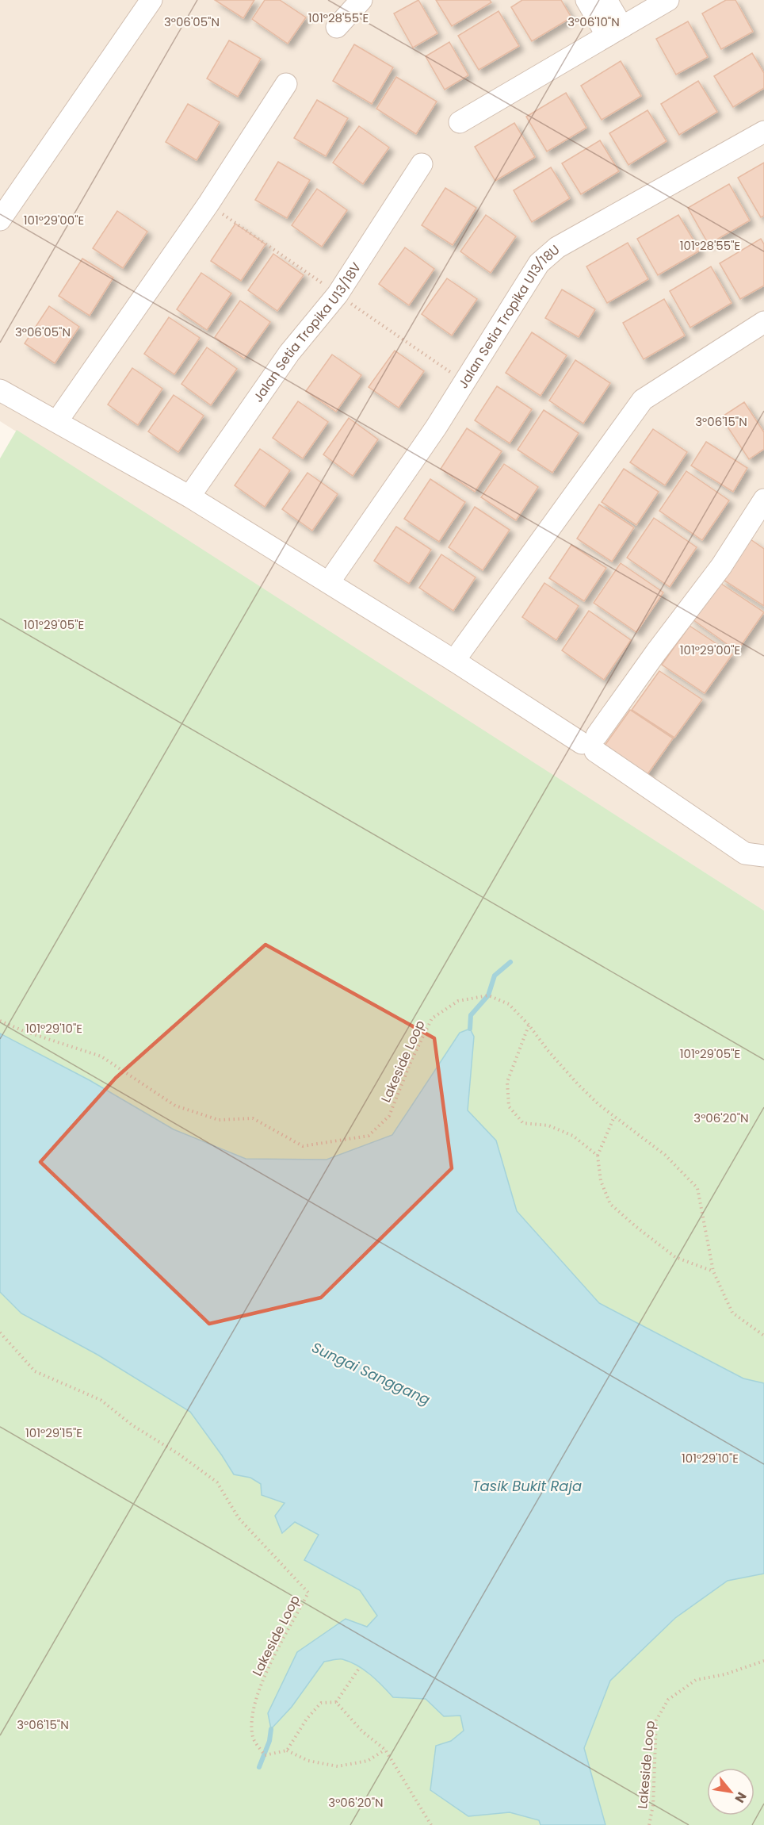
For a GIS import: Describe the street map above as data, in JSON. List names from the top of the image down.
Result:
{
  "streets": {
    "street": ["Jalan Setia Tropika U13/18U", "Jalan Setia Tropika U13/18V"],
    "path": ["Lakeside Loop"]
  },
  "water": ["Sungai Sanggang", "Tasik Bukit Raja"],
  "north": "bottom right",
  "coordinates": [
    "101°28'55\"E",
    "3°06'05\"N",
    "3°06'10\"N",
    "101°29'00\"E",
    "3°06'15\"N",
    "101°29'05\"E",
    "101°29'10\"E",
    "3°06'20\"N",
    "101°29'15\"E"
  ]
}
